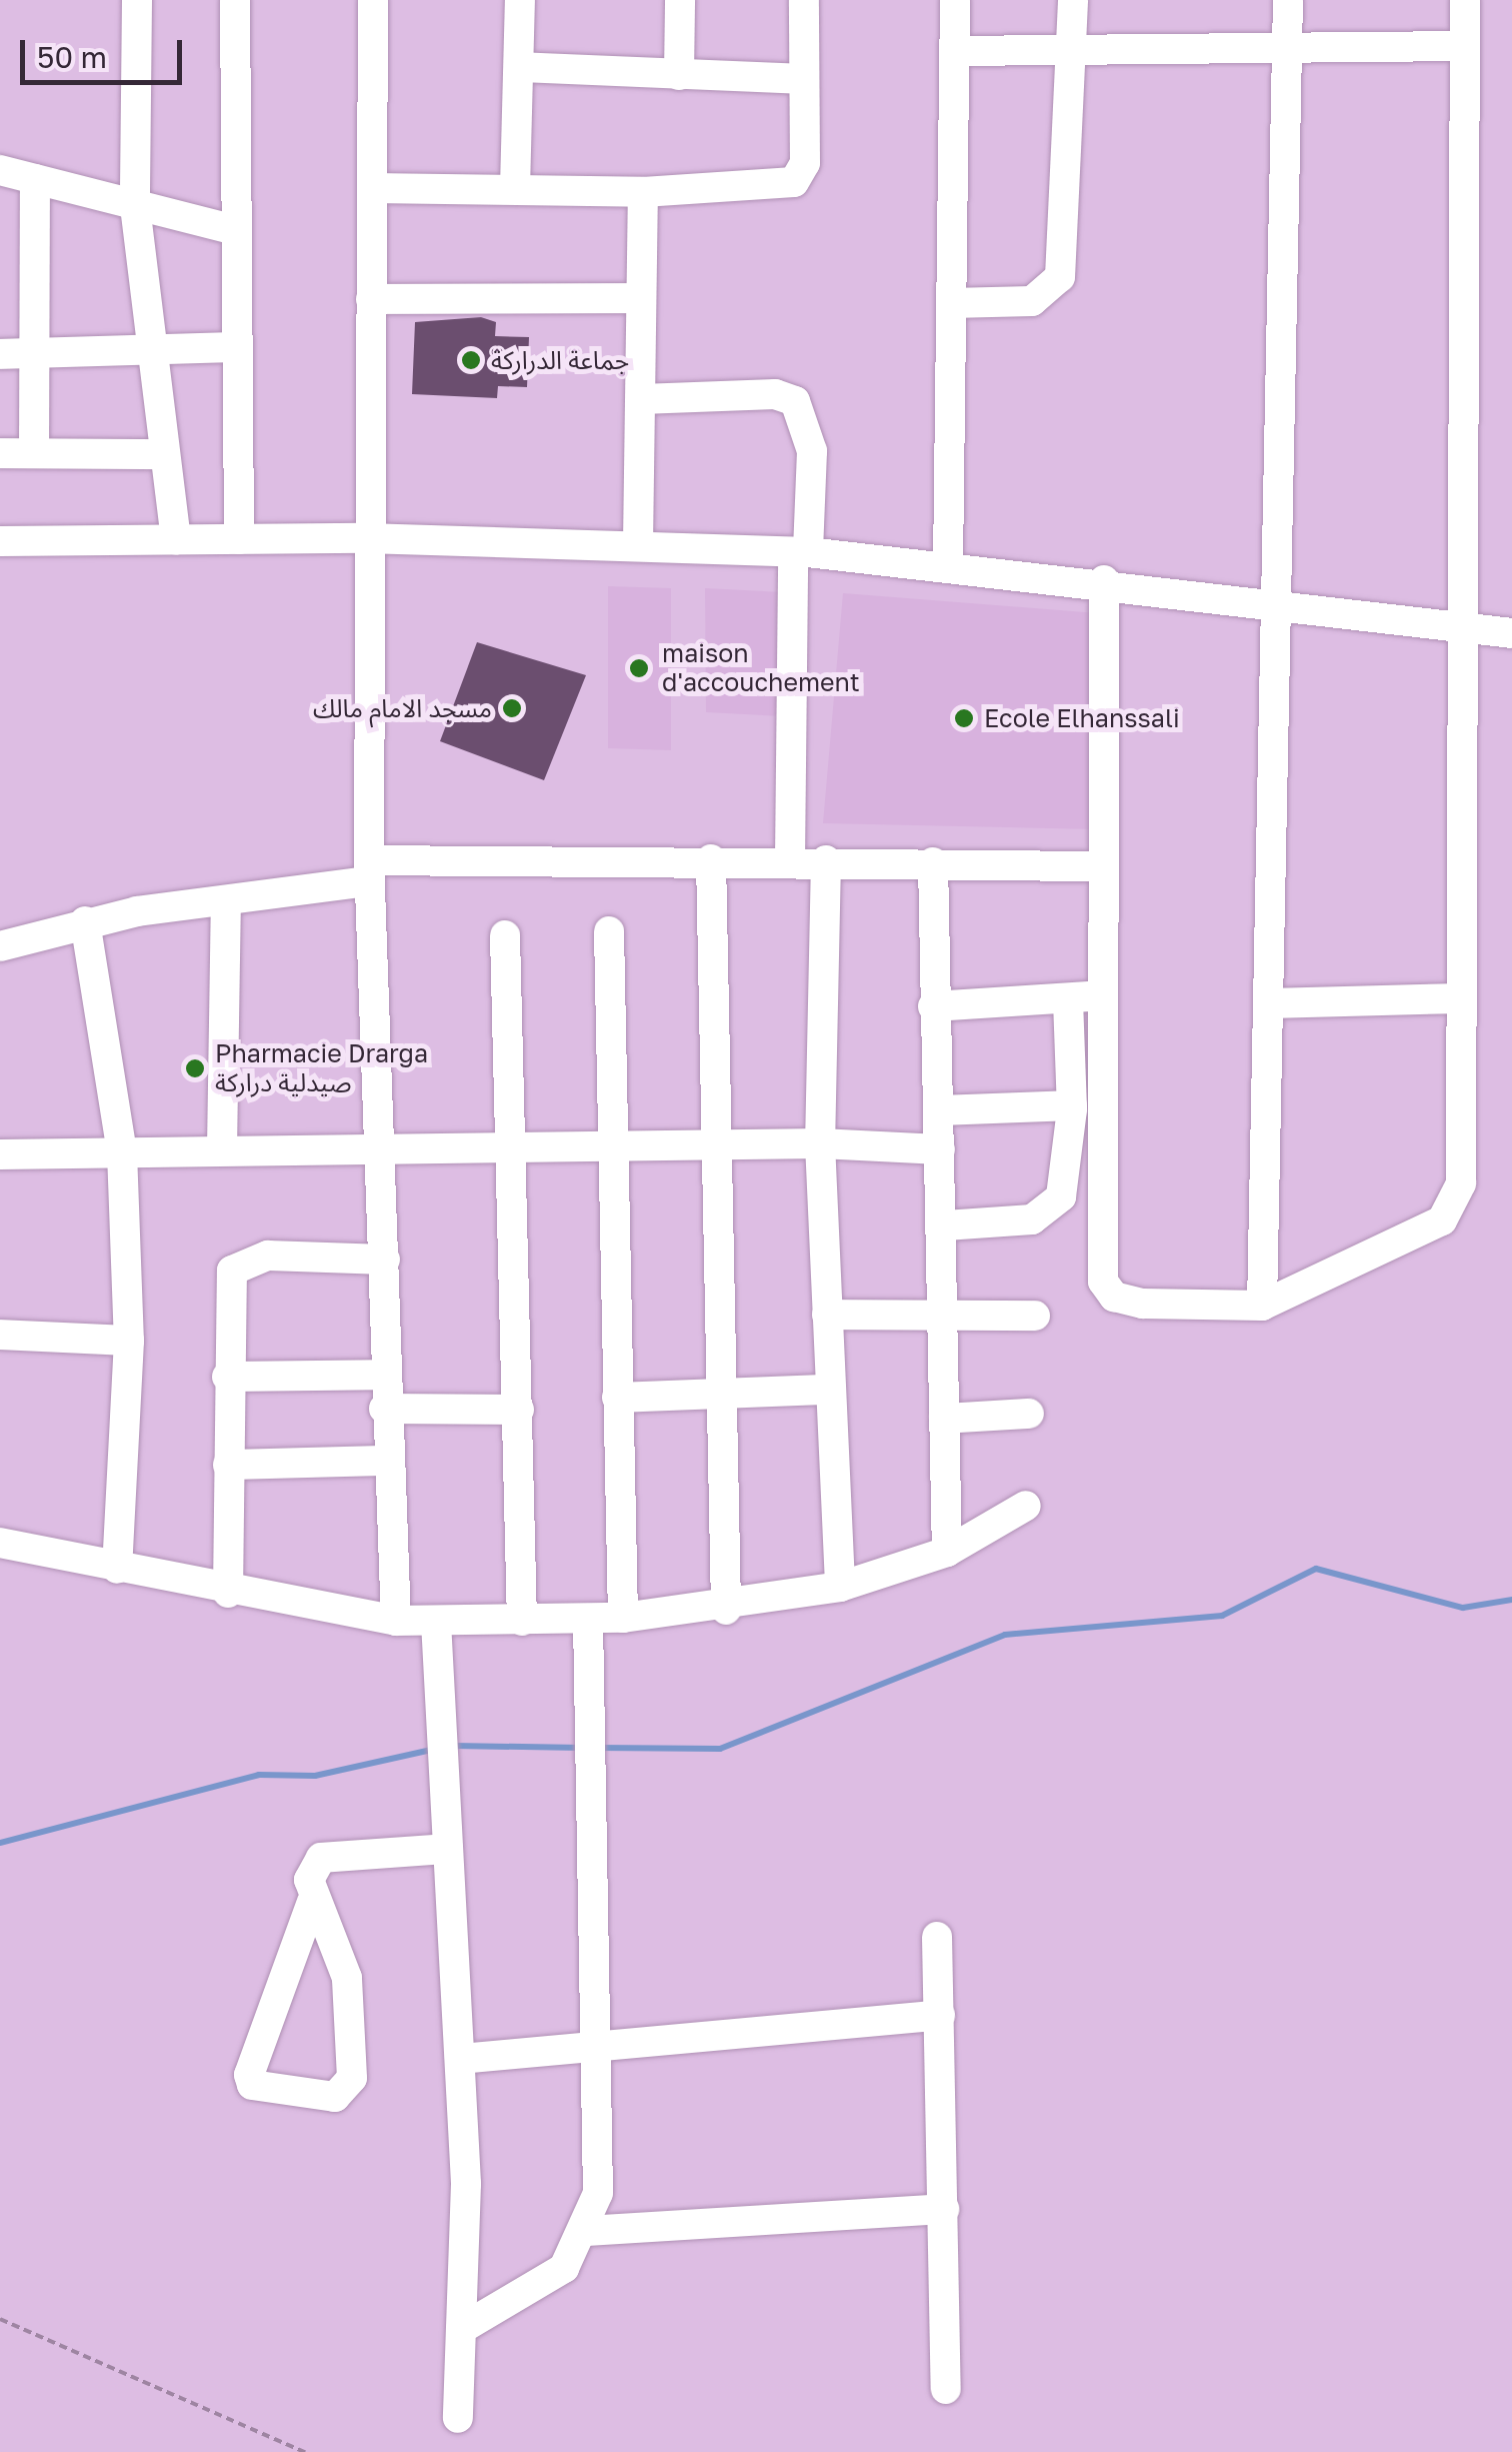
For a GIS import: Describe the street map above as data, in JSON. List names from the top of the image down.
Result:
{
  "places": [
    "جماعة الدراركة",
    "maison d'accouchement",
    "مسجد الامام مالك",
    "Ecole Elhanssali",
    "Pharmacie Drarga صيدلية دراركة"
  ],
  "scale_bar": "50 m"
}
